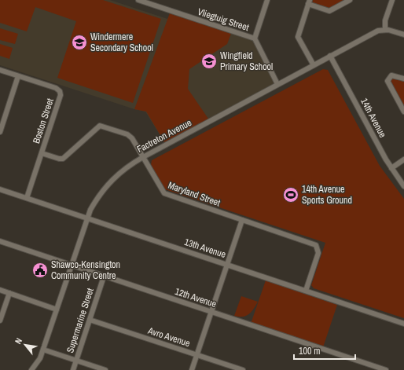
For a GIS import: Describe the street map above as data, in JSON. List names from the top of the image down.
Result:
{
  "streets": {
    "street": [
      "Vliegtuig Street",
      "14th Avenue",
      "Boston Street",
      "Factreton Avenue",
      "Maryland Street",
      "13th Avenue",
      "12th Avenue",
      "Supermarine Street",
      "Avro Avenue"
    ]
  },
  "crossings": [
    ["Vliegtuig Street", "Factreton Avenue"],
    ["14th Avenue", "Factreton Avenue"],
    ["Boston Street", "Maryland Street"],
    ["Boston Street", "13th Avenue"],
    ["Factreton Avenue", "Maryland Street"],
    ["Factreton Avenue", "13th Avenue"],
    ["Factreton Avenue", "12th Avenue"],
    ["Maryland Street", "13th Avenue"],
    ["12th Avenue", "Supermarine Street"],
    ["Supermarine Street", "Avro Avenue"]
  ],
  "places": {
    "school or university": ["Windermere Secondary School", "Wingfield Primary School"],
    "sports": ["14th Avenue Sports Ground"],
    "public building": ["Shawco-Kensington Community Centre"]
  },
  "scale_bar": "100 m",
  "north": "top left"
}
